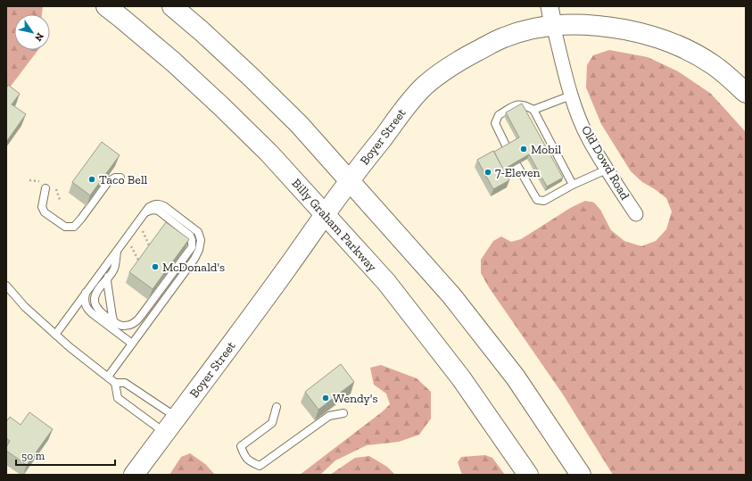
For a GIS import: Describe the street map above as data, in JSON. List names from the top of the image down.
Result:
{
  "streets": {
    "main road": ["Boyer Street", "Billy Graham Parkway"],
    "street": ["Old Dowd Road"]
  },
  "crossings": [
    ["Boyer Street", "Old Dowd Road"],
    ["Boyer Street", "Billy Graham Parkway"]
  ],
  "places": [
    "Mobil",
    "7-Eleven",
    "Taco Bell",
    "McDonald's",
    "Wendy's"
  ],
  "scale_bar": "50 m",
  "north": "bottom right"
}
